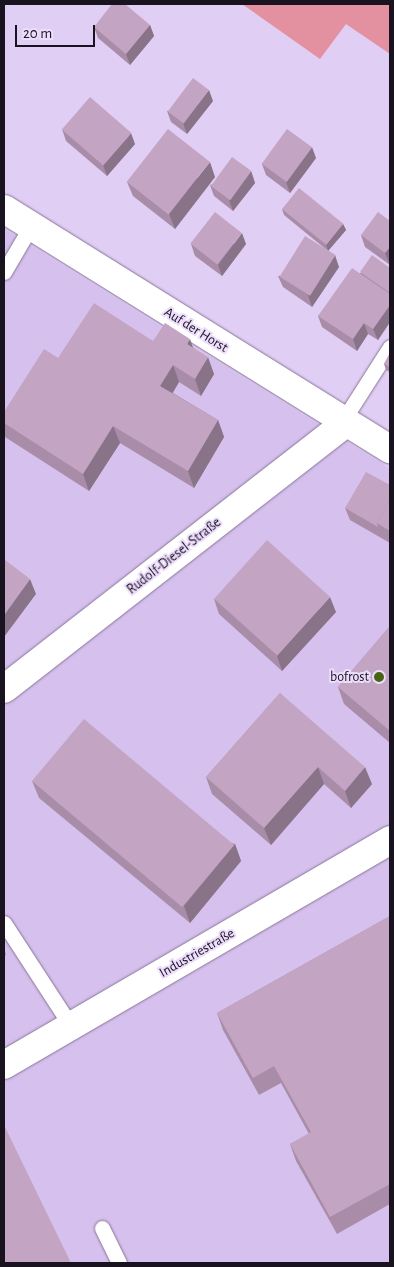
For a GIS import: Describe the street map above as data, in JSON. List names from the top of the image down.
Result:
{
  "streets": {
    "street": ["Auf der Horst", "Rudolf-Diesel-Straße", "Industriestraße"]
  },
  "crossings": [
    ["Auf der Horst", "Rudolf-Diesel-Straße"]
  ],
  "places": ["bofrost"],
  "scale_bar": "20 m"
}
